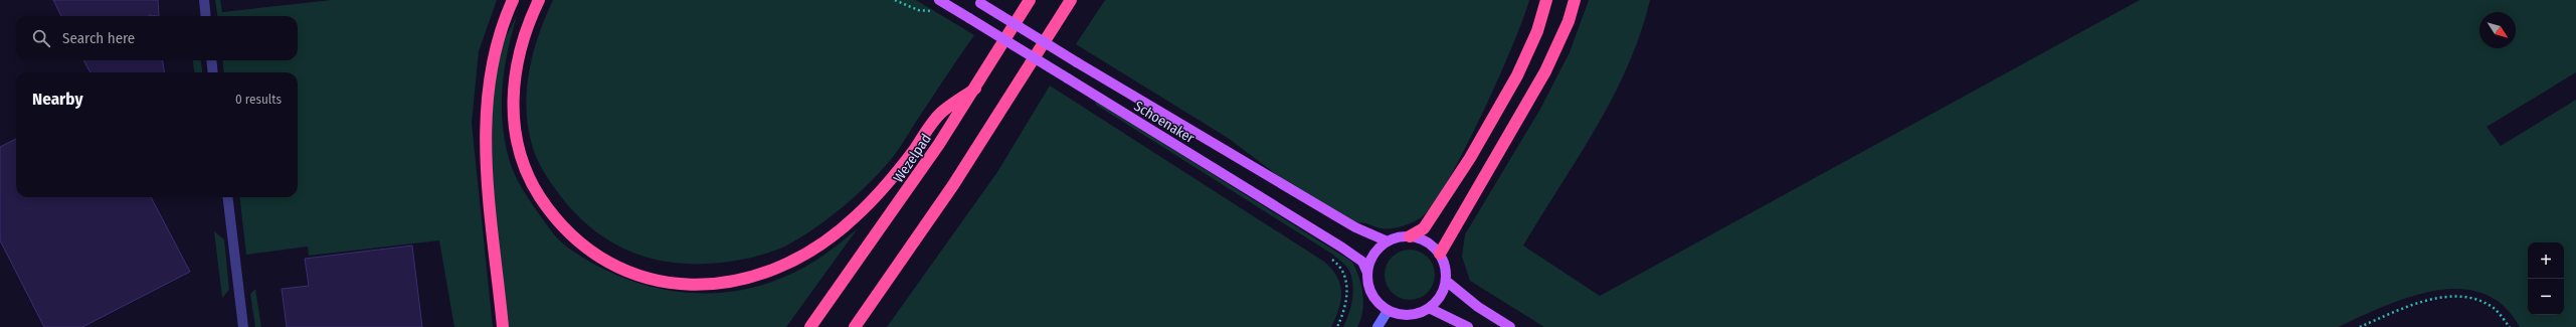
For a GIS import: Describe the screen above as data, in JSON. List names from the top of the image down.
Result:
{
  "streets": {
    "highway": ["Wezelpad"],
    "main road": ["Schoenaker"]
  },
  "north": "bottom right",
  "page": {
    "search": "Search here",
    "heading": ["Nearby", "0 results"],
    "map_buttons": ["+", "−"]
  }
}
